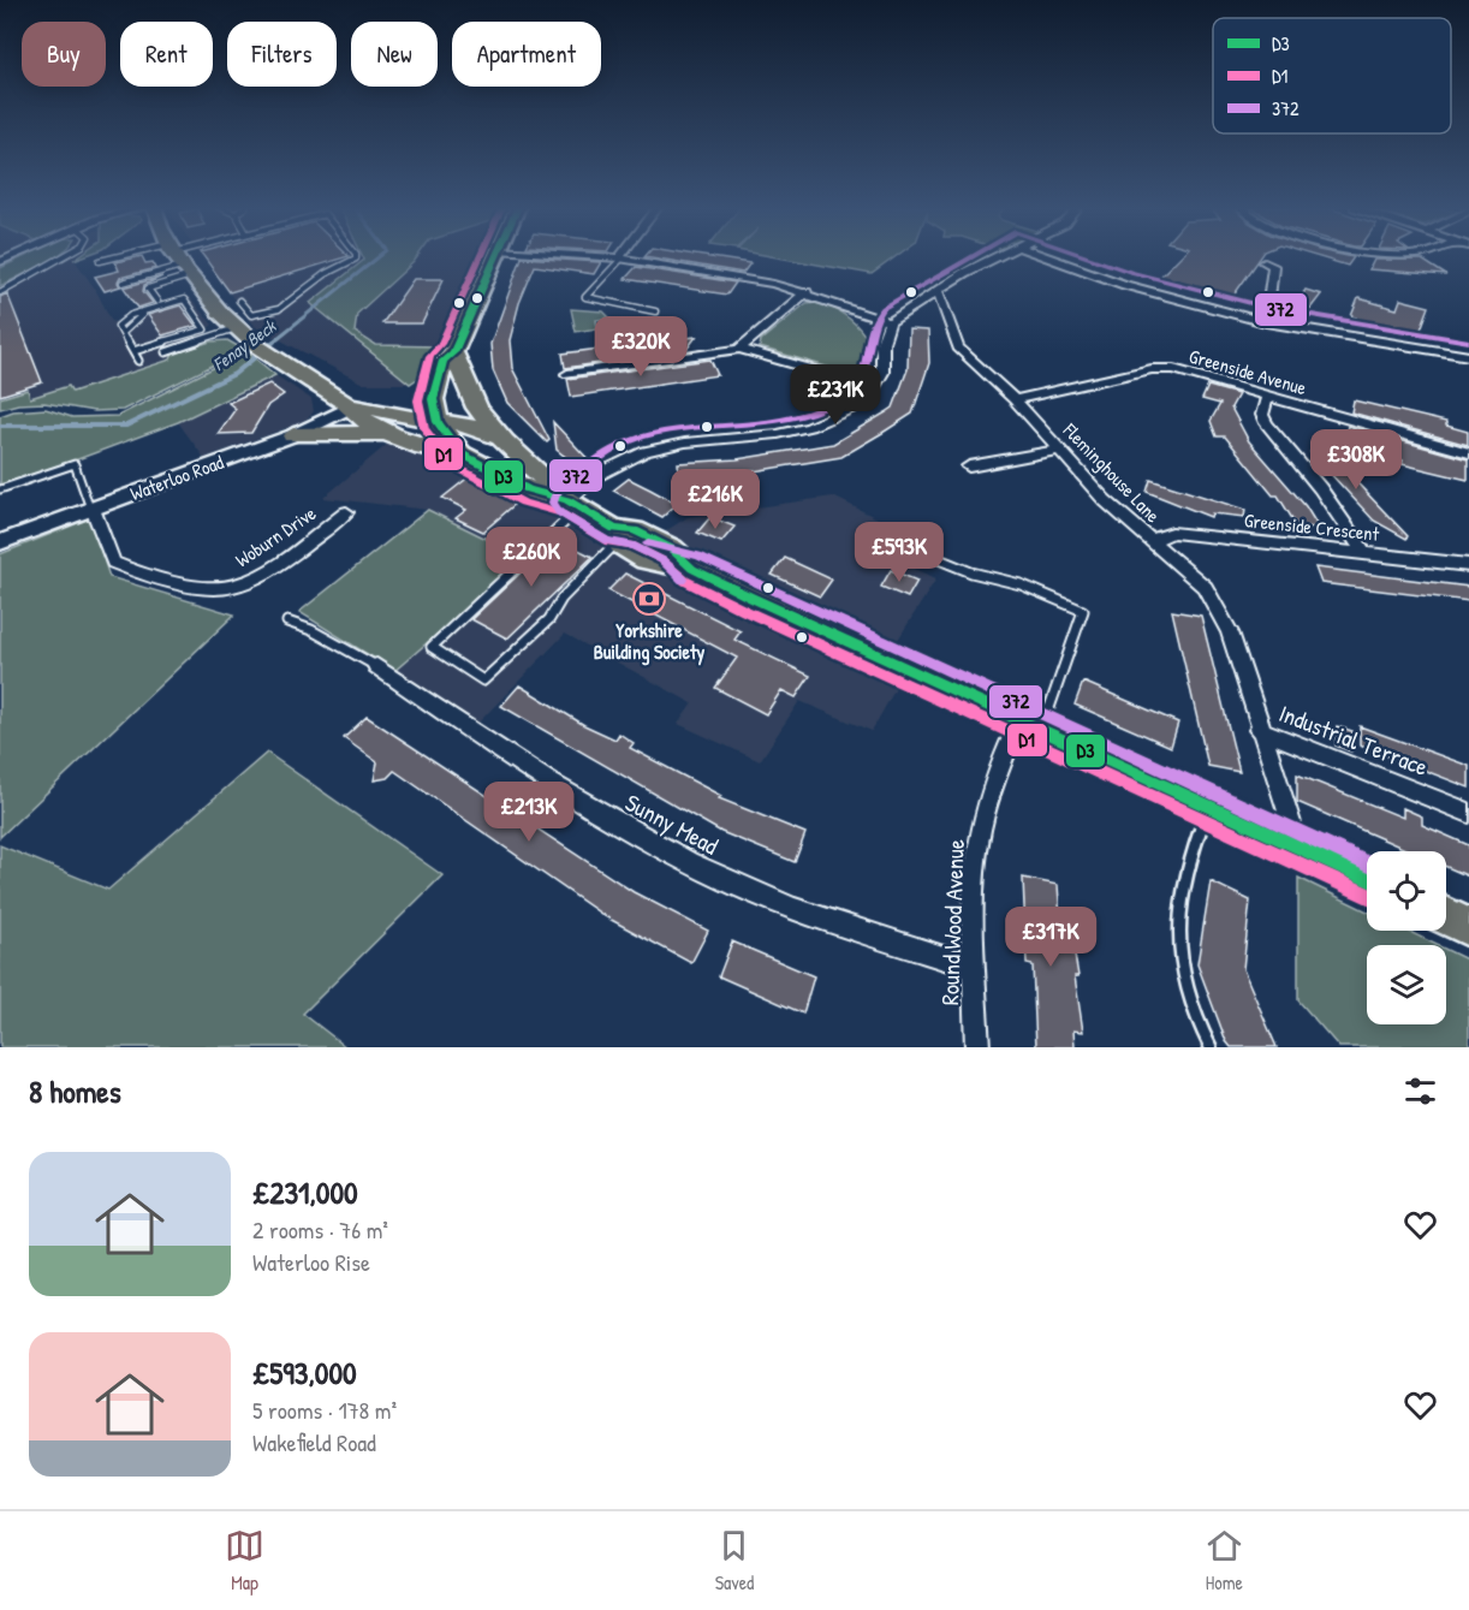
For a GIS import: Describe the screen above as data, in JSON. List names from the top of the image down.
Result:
{
  "streets": {
    "street": [
      "Greenside Avenue",
      "Fleminghouse Lane",
      "Waterloo Road",
      "Greenside Crescent",
      "Woburn Drive",
      "Industrial Terrace",
      "Sunny Mead",
      "Round Wood Avenue"
    ]
  },
  "crossings": [
    ["Greenside Avenue", "Fleminghouse Lane"],
    ["Fleminghouse Lane", "Greenside Crescent"],
    ["Fleminghouse Lane", "Industrial Terrace"],
    ["Waterloo Road", "Woburn Drive"],
    ["Sunny Mead", "Round Wood Avenue"]
  ],
  "water": ["Fenay Beck"],
  "places": {
    "bank": ["Yorkshire Building Society"]
  },
  "lines": ["transit line D3", "transit line D1", "transit line 372"],
  "legend": ["D3", "D1", "372"],
  "page": {
    "chip": [
      "Buy",
      "Rent",
      "Filters",
      "New",
      "Apartment"
    ],
    "price": [
      "£320K",
      "£231K",
      "£308K",
      "£216K",
      "£593K",
      "£260K",
      "£213K",
      "£317K"
    ],
    "heading": "8 homes",
    "list": [
      {
        "name": "£231,000",
        "note": "2 rooms · 76 m² · Waterloo Rise"
      },
      {
        "name": "£593,000",
        "note": "5 rooms · 178 m² · Wakefield Road"
      }
    ],
    "tabs": ["Map", "Saved", "Home"]
  }
}
